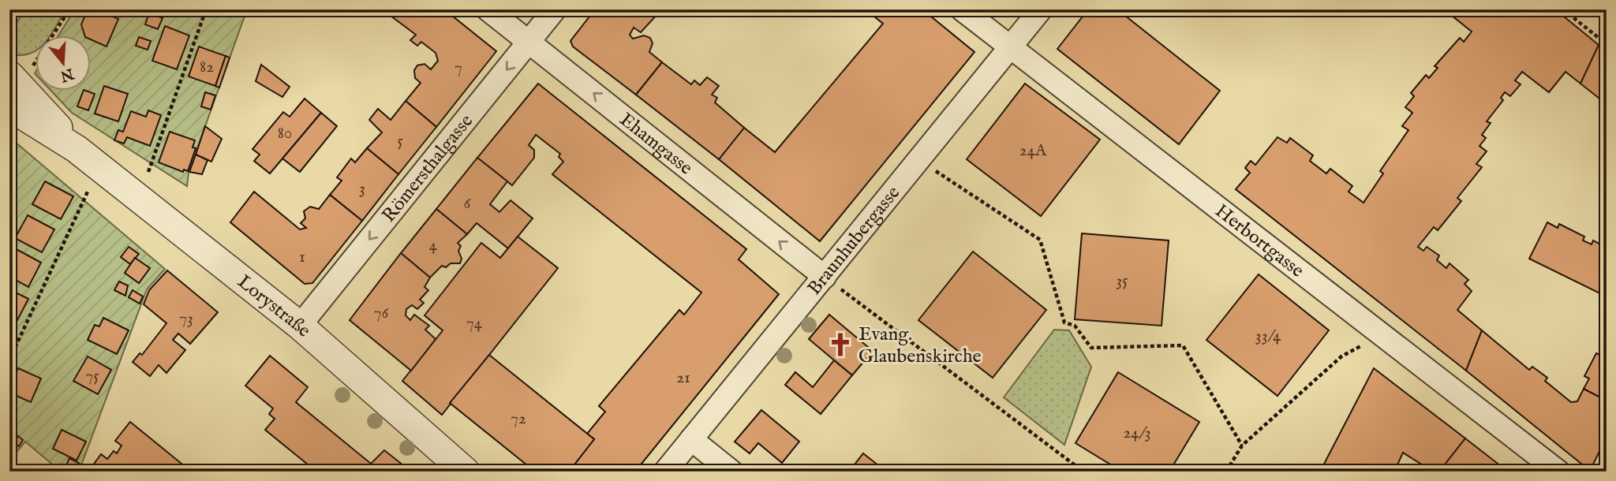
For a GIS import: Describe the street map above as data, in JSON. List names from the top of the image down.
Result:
{
  "streets": {
    "street": [
      "Ehamgasse",
      "Römersthalgasse",
      "Braunhubergasse",
      "Herbortgasse",
      "Lorystraße"
    ]
  },
  "crossings": [
    ["Ehamgasse", "Römersthalgasse"],
    ["Ehamgasse", "Braunhubergasse"],
    ["Römersthalgasse", "Lorystraße"],
    ["Braunhubergasse", "Herbortgasse"]
  ],
  "one_way": ["Ehamgasse", "Römersthalgasse"],
  "places": {
    "church": ["Evang. Glaubenskirche"]
  },
  "house_numbers": [
    "82",
    "7",
    "80",
    "5",
    "24A",
    "3",
    "6",
    "4",
    "1",
    "35",
    "76",
    "73",
    "74",
    "33/4",
    "75",
    "21",
    "72",
    "24/3"
  ],
  "north": "bottom"
}
